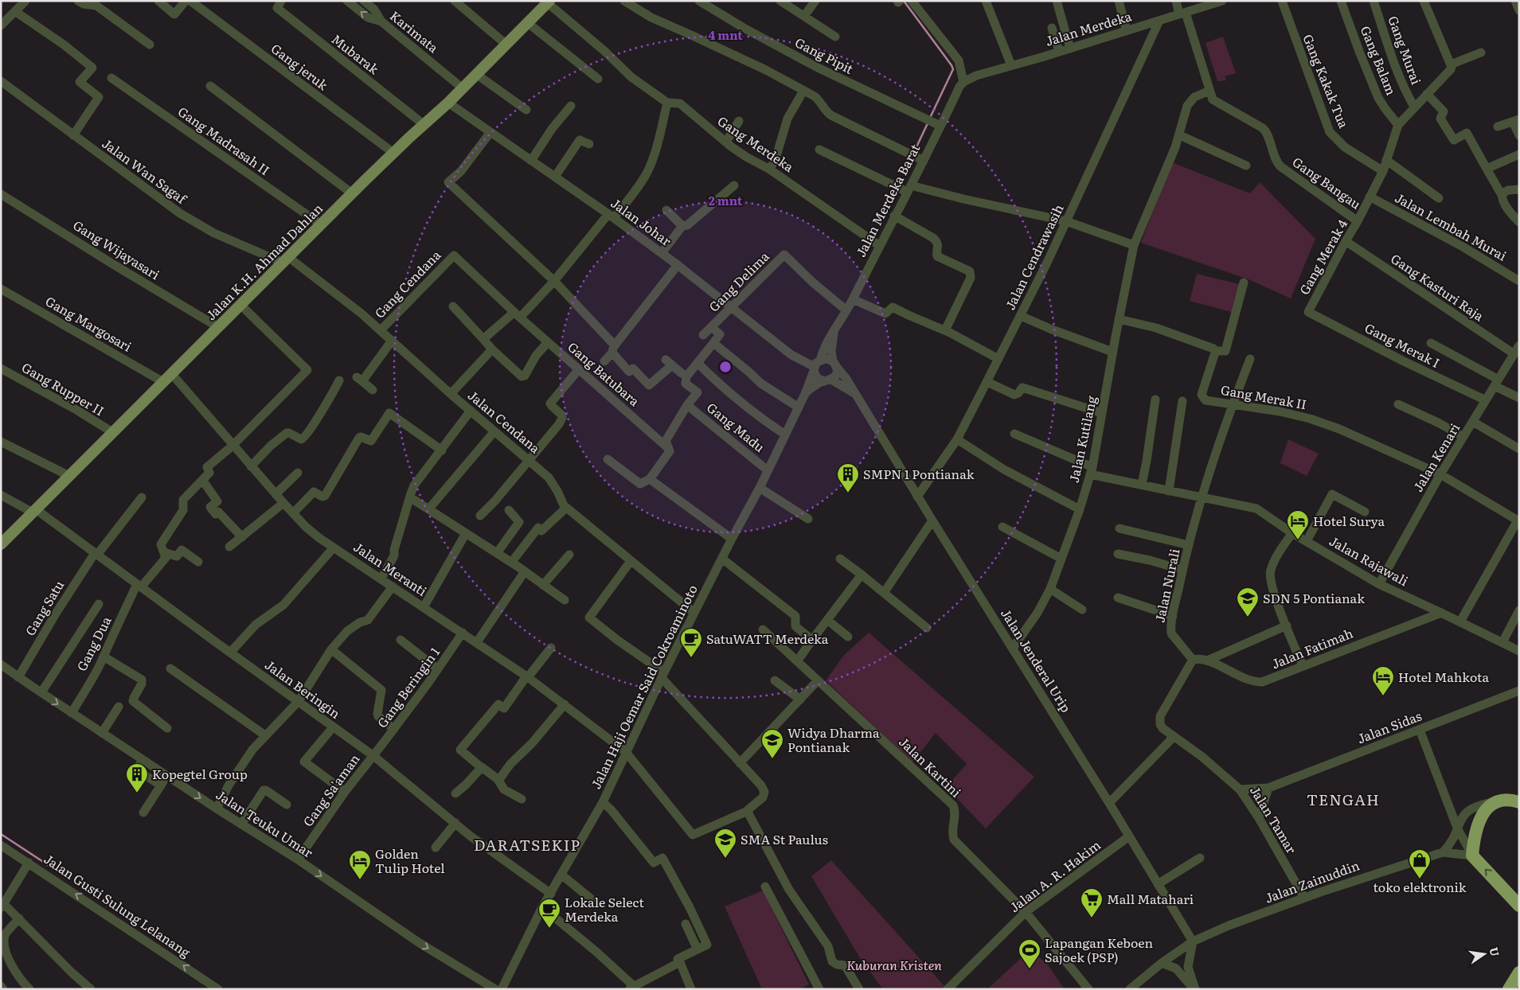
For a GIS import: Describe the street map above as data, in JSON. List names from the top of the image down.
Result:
{
  "streets": {
    "main road": ["Jalan K.H. Ahmad Dahlan"],
    "street": [
      "Jalan Merdeka",
      "Karimata",
      "Gang Murai",
      "Mubarak",
      "Gang Pipit",
      "Gang Balam",
      "Gang jeruk",
      "Gang Kakak Tua",
      "Gang Madrasah II",
      "Gang Merdeka",
      "Jalan Wan Sagaf",
      "Gang Bangau",
      "Jalan Merdeka Barat",
      "Jalan Johar",
      "Jalan Lembah Murai",
      "Gang Wijayasari",
      "Jalan Cendrawasih",
      "Gang Merak 4",
      "Gang Delima",
      "Gang Cendana",
      "Gang Kasturi Raja",
      "Gang Margosari",
      "Gang Merak I",
      "Gang Batubara",
      "Gang Rupper II",
      "Gang Merak II",
      "Jalan Cendana",
      "Gang Madu",
      "Jalan Kutilang",
      "Jalan Kenari",
      "Jalan Rajawali",
      "Jalan Meranti",
      "Jalan Nurali",
      "Gang Satu",
      "Gang Dua",
      "Jalan Fatimah",
      "Jalan Jenderal Urip",
      "Jalan Haji Oemar Said Cokroaminoto",
      "Gang Beringin 1",
      "Jalan Beringin",
      "Jalan Sidas",
      "Jalan Kartini",
      "Gang Sa'aman",
      "Jalan Tamar",
      "Jalan Teuku Umar",
      "Jalan A. R. Hakim",
      "Jalan Zainuddin",
      "Jalan Gusti Sulung Lelanang"
    ]
  },
  "crossings": [
    ["Jalan Merdeka", "Gang Bangau"],
    ["Jalan Merdeka", "Jalan Merdeka Barat"],
    ["Jalan Merdeka", "Jalan Cendrawasih"],
    ["Karimata", "Jalan K.H. Ahmad Dahlan"],
    ["Mubarak", "Jalan K.H. Ahmad Dahlan"],
    ["Gang Pipit", "Jalan Merdeka Barat"],
    ["Gang Balam", "Gang Merak 4"],
    ["Gang jeruk", "Jalan K.H. Ahmad Dahlan"],
    ["Gang Kakak Tua", "Gang Merak 4"],
    ["Gang Madrasah II", "Jalan K.H. Ahmad Dahlan"],
    ["Gang Merdeka", "Jalan Merdeka Barat"],
    ["Gang Merdeka", "Jalan K.H. Ahmad Dahlan"],
    ["Jalan Wan Sagaf", "Jalan K.H. Ahmad Dahlan"],
    ["Jalan Wan Sagaf", "Jalan Cendana"],
    ["Gang Bangau", "Gang Merak 4"],
    ["Gang Bangau", "Jalan Kutilang"],
    ["Jalan Merdeka Barat", "Jalan Johar"],
    ["Jalan Merdeka Barat", "Gang Delima"],
    ["Jalan Merdeka Barat", "Jalan Jenderal Urip"],
    ["Jalan Merdeka Barat", "Jalan Haji Oemar Said Cokroaminoto"],
    ["Jalan Johar", "Jalan K.H. Ahmad Dahlan"],
    ["Jalan Johar", "Gang Delima"],
    ["Jalan Johar", "Jalan Jenderal Urip"],
    ["Jalan Johar", "Jalan Haji Oemar Said Cokroaminoto"],
    ["Jalan Lembah Murai", "Gang Merak 4"],
    ["Gang Wijayasari", "Jalan K.H. Ahmad Dahlan"],
    ["Jalan Cendrawasih", "Jalan Jenderal Urip"],
    ["Gang Merak 4", "Gang Kasturi Raja"],
    ["Gang Merak 4", "Gang Merak I"],
    ["Jalan K.H. Ahmad Dahlan", "Gang Margosari"],
    ["Jalan K.H. Ahmad Dahlan", "Gang Rupper II"],
    ["Jalan K.H. Ahmad Dahlan", "Jalan Cendana"],
    ["Jalan K.H. Ahmad Dahlan", "Jalan Meranti"],
    ["Jalan K.H. Ahmad Dahlan", "Jalan Beringin"],
    ["Gang Cendana", "Gang Batubara"],
    ["Gang Cendana", "Jalan Cendana"],
    ["Gang Kasturi Raja", "Jalan Kenari"],
    ["Gang Merak I", "Jalan Kenari"],
    ["Gang Merak II", "Jalan Kenari"],
    ["Gang Merak II", "Jalan Nurali"],
    ["Jalan Cendana", "Jalan Haji Oemar Said Cokroaminoto"],
    ["Gang Madu", "Jalan Haji Oemar Said Cokroaminoto"],
    ["Jalan Kutilang", "Jalan Rajawali"],
    ["Jalan Kutilang", "Jalan Jenderal Urip"],
    ["Jalan Kenari", "Jalan Rajawali"],
    ["Jalan Rajawali", "Jalan Nurali"],
    ["Jalan Rajawali", "Jalan Fatimah"],
    ["Jalan Meranti", "Jalan Haji Oemar Said Cokroaminoto"],
    ["Jalan Meranti", "Gang Beringin 1"],
    ["Jalan Nurali", "Jalan Fatimah"],
    ["Gang Satu", "Jalan Beringin"],
    ["Gang Satu", "Jalan Teuku Umar"],
    ["Gang Dua", "Jalan Beringin"],
    ["Gang Dua", "Jalan Teuku Umar"],
    ["Jalan Jenderal Urip", "Jalan Haji Oemar Said Cokroaminoto"],
    ["Jalan Jenderal Urip", "Jalan A. R. Hakim"],
    ["Jalan Jenderal Urip", "Jalan Zainuddin"],
    ["Jalan Haji Oemar Said Cokroaminoto", "Jalan Beringin"],
    ["Jalan Haji Oemar Said Cokroaminoto", "Jalan Teuku Umar"],
    ["Gang Beringin 1", "Jalan Beringin"],
    ["Gang Beringin 1", "Gang Sa'aman"],
    ["Jalan Beringin", "Gang Sa'aman"],
    ["Jalan Sidas", "Jalan Tamar"],
    ["Jalan Kartini", "Jalan A. R. Hakim"],
    ["Gang Sa'aman", "Jalan Teuku Umar"],
    ["Jalan Tamar", "Jalan Zainuddin"]
  ],
  "one_way": ["Jalan Teuku Umar"],
  "districts": ["TENGAH", "DARATSEKIP"],
  "parks": ["Kuburan Kristen"],
  "places": {
    "building": ["SMPN 1 Pontianak", "Kopegtel Group"],
    "hotel": ["Hotel Surya", "Hotel Mahkota", "Golden Tulip Hotel"],
    "school or university": ["SDN 5 Pontianak", "Widya Dharma Pontianak", "SMA St Paulus"],
    "cafe": ["SatuWATT Merdeka", "Lokale Select Merdeka"],
    "shop": ["toko elektronik"],
    "supermarket": ["Mall Matahari"],
    "sports": ["Lapangan Keboen Sajoek (PSP)"]
  },
  "north": "right",
  "rings": ["4 mnt", "2 mnt"]
}
